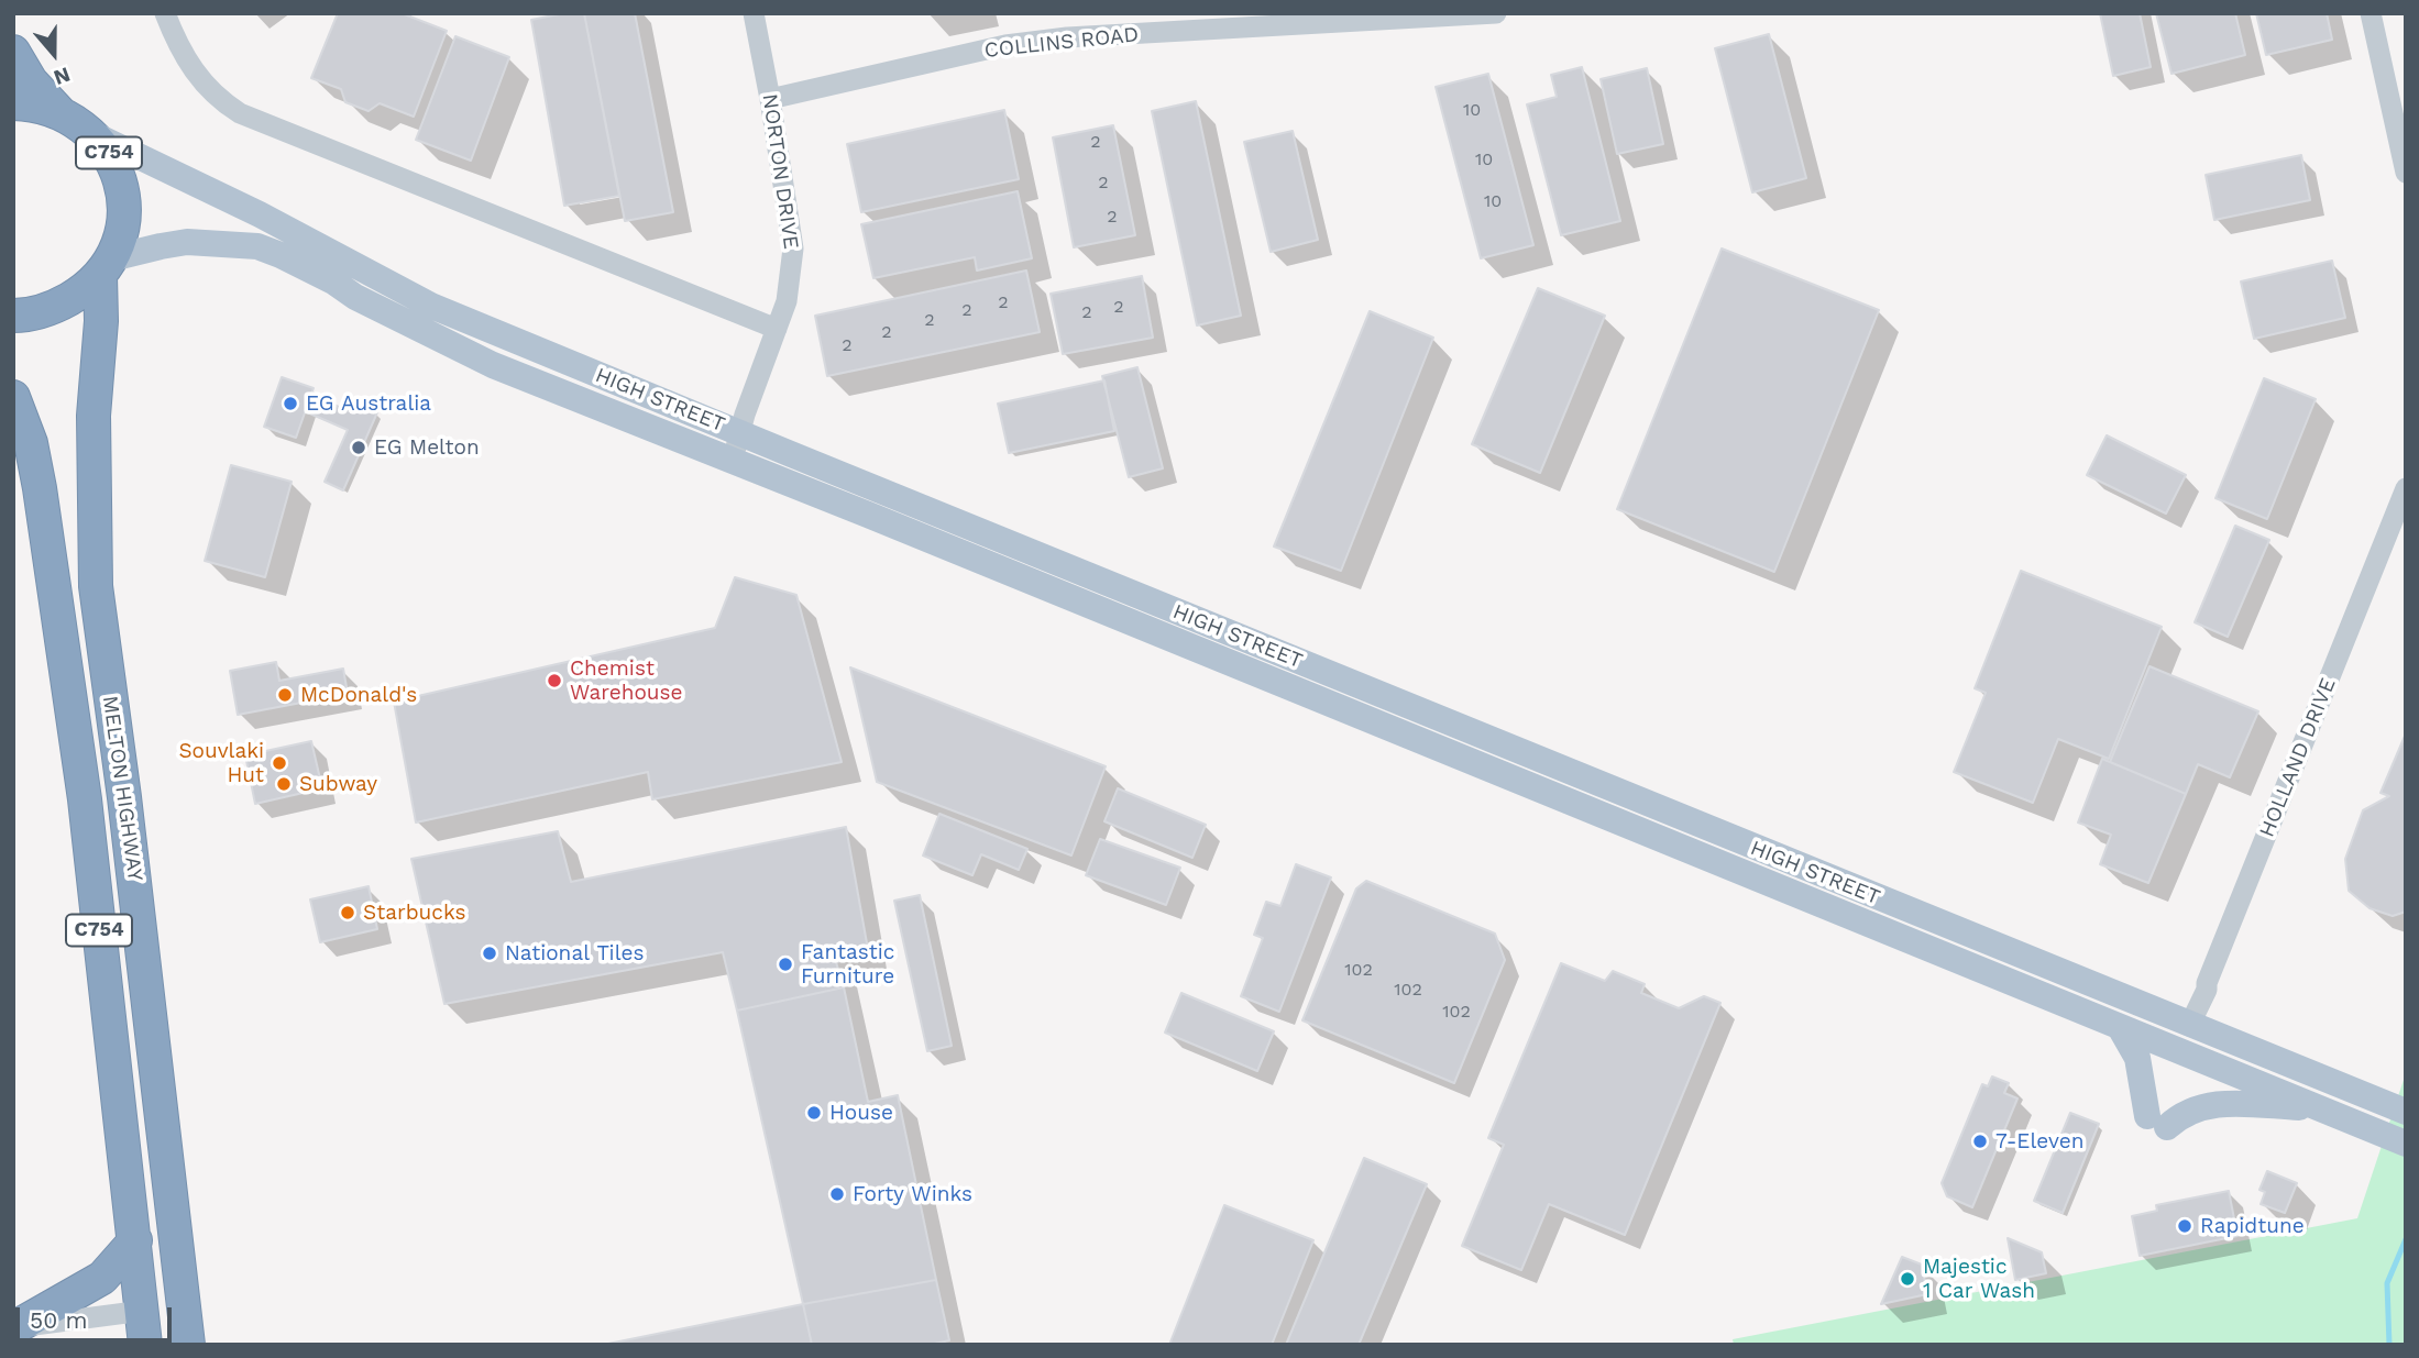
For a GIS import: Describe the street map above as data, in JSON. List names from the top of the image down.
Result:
{
  "streets": {
    "highway": ["C754", "MELTON HIGHWAY"],
    "main road": ["HIGH STREET"],
    "street": ["COLLINS ROAD", "NORTON DRIVE", "HOLLAND DRIVE"]
  },
  "crossings": [
    ["COLLINS ROAD", "NORTON DRIVE"],
    ["NORTON DRIVE", "HIGH STREET"],
    ["HIGH STREET", "HOLLAND DRIVE"],
    ["HIGH STREET", "MELTON HIGHWAY"]
  ],
  "places": [
    "EG Australia",
    "EG Melton",
    "Chemist Warehouse",
    "McDonald's",
    "Souvlaki Hut",
    "Subway",
    "Starbucks",
    "National Tiles",
    "Fantastic Furniture",
    "House",
    "7-Eleven",
    "Forty Winks",
    "Rapidtune",
    "Majestic 1 Car Wash"
  ],
  "house_numbers": [
    "10",
    "2",
    "10",
    "2",
    "10",
    "2",
    "2",
    "2",
    "2",
    "2",
    "2",
    "2",
    "2",
    "102",
    "102",
    "102"
  ],
  "scale_bar": "50 m",
  "north": "bottom"
}
